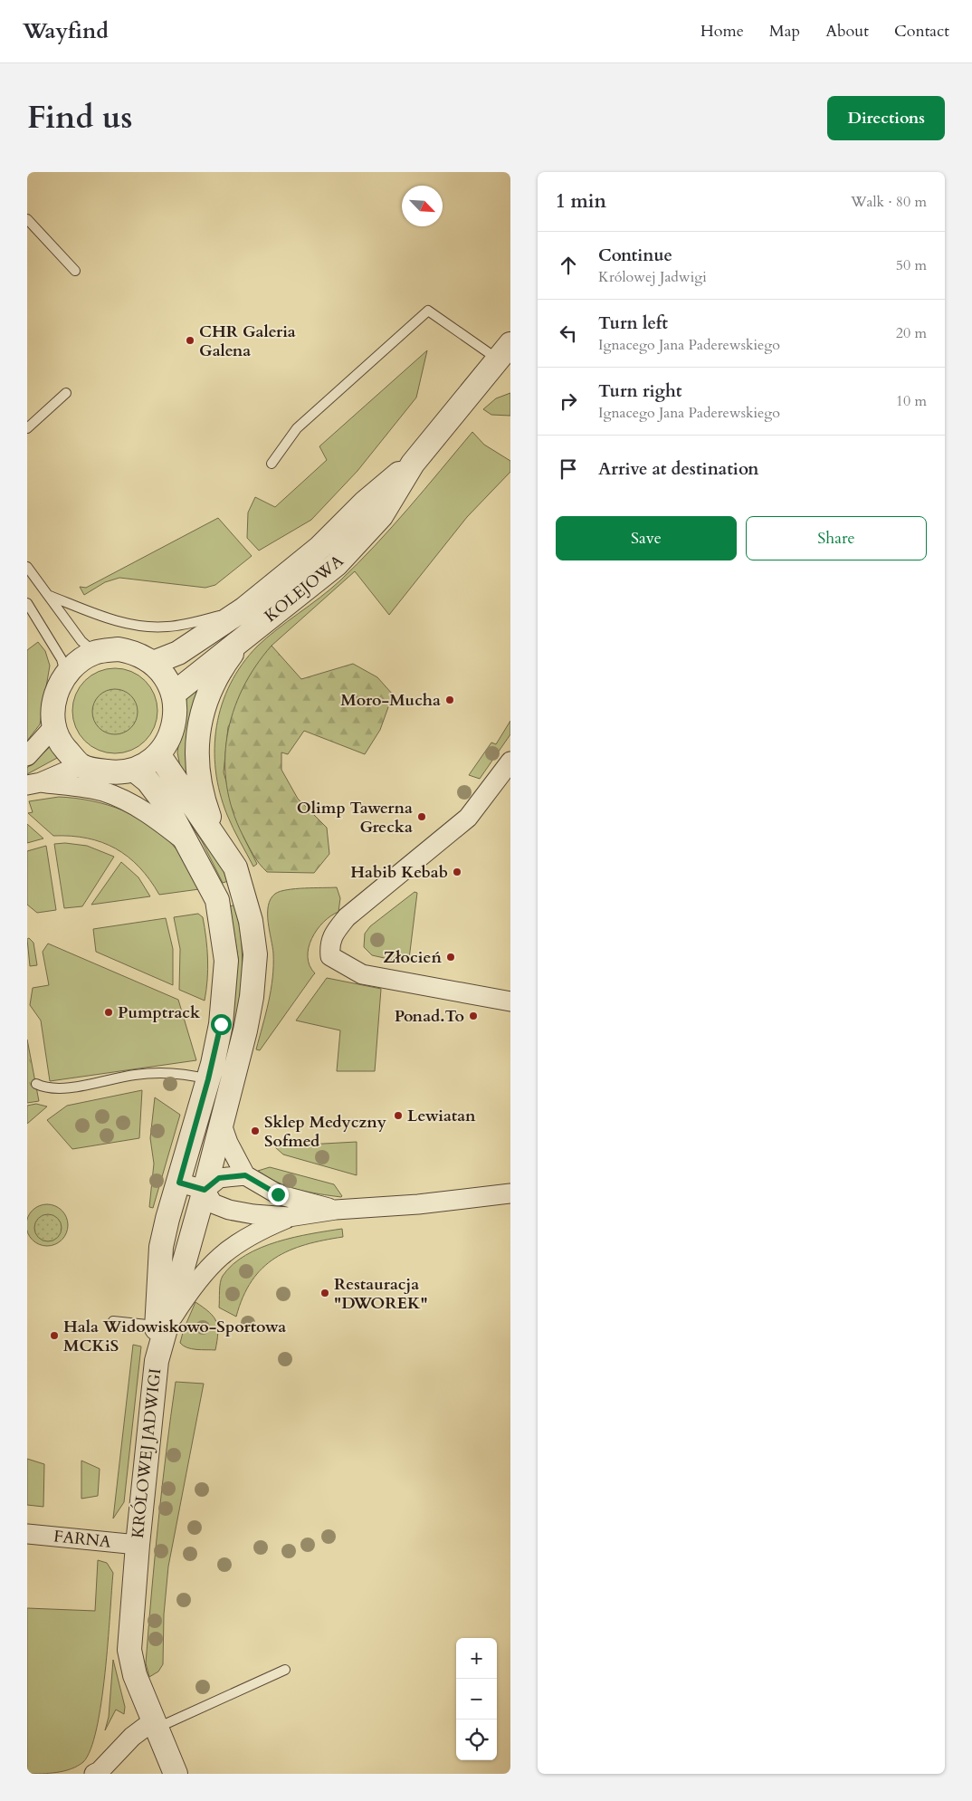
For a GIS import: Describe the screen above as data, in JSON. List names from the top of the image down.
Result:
{
  "streets": {
    "street": ["KOLEJOWA", "KRÓLOWEJ JADWIGI", "FARNA"]
  },
  "crossings": [
    ["KOLEJOWA", "KRÓLOWEJ JADWIGI"],
    ["KRÓLOWEJ JADWIGI", "FARNA"]
  ],
  "places": [
    "CHR Galeria Galena",
    "Moro-Mucha",
    "Olimp Tawerna Grecka",
    "Habib Kebab",
    "Złocień",
    "Pumptrack",
    "Ponad.To",
    "Lewiatan",
    "Sklep Medyczny Sofmed",
    "Restauracja \"DWOREK\"",
    "Hala Widowiskowo-Sportowa MCKiS"
  ],
  "north": "bottom right",
  "page": {
    "header": "Wayfind",
    "nav": [
      "Home",
      "Map",
      "About",
      "Contact"
    ],
    "title": "Find us",
    "buttons": [
      "Directions",
      ["Save", "Share"]
    ],
    "heading": ["1 min", "Walk · 80 m"],
    "list": [
      ["Continue", "Królowej Jadwigi", "50 m"],
      ["Turn left", "Ignacego Jana Paderewskiego", "20 m"],
      ["Turn right", "Ignacego Jana Paderewskiego", "10 m"],
      "Arrive at destination"
    ],
    "map_buttons": ["+", "−"]
  }
}
